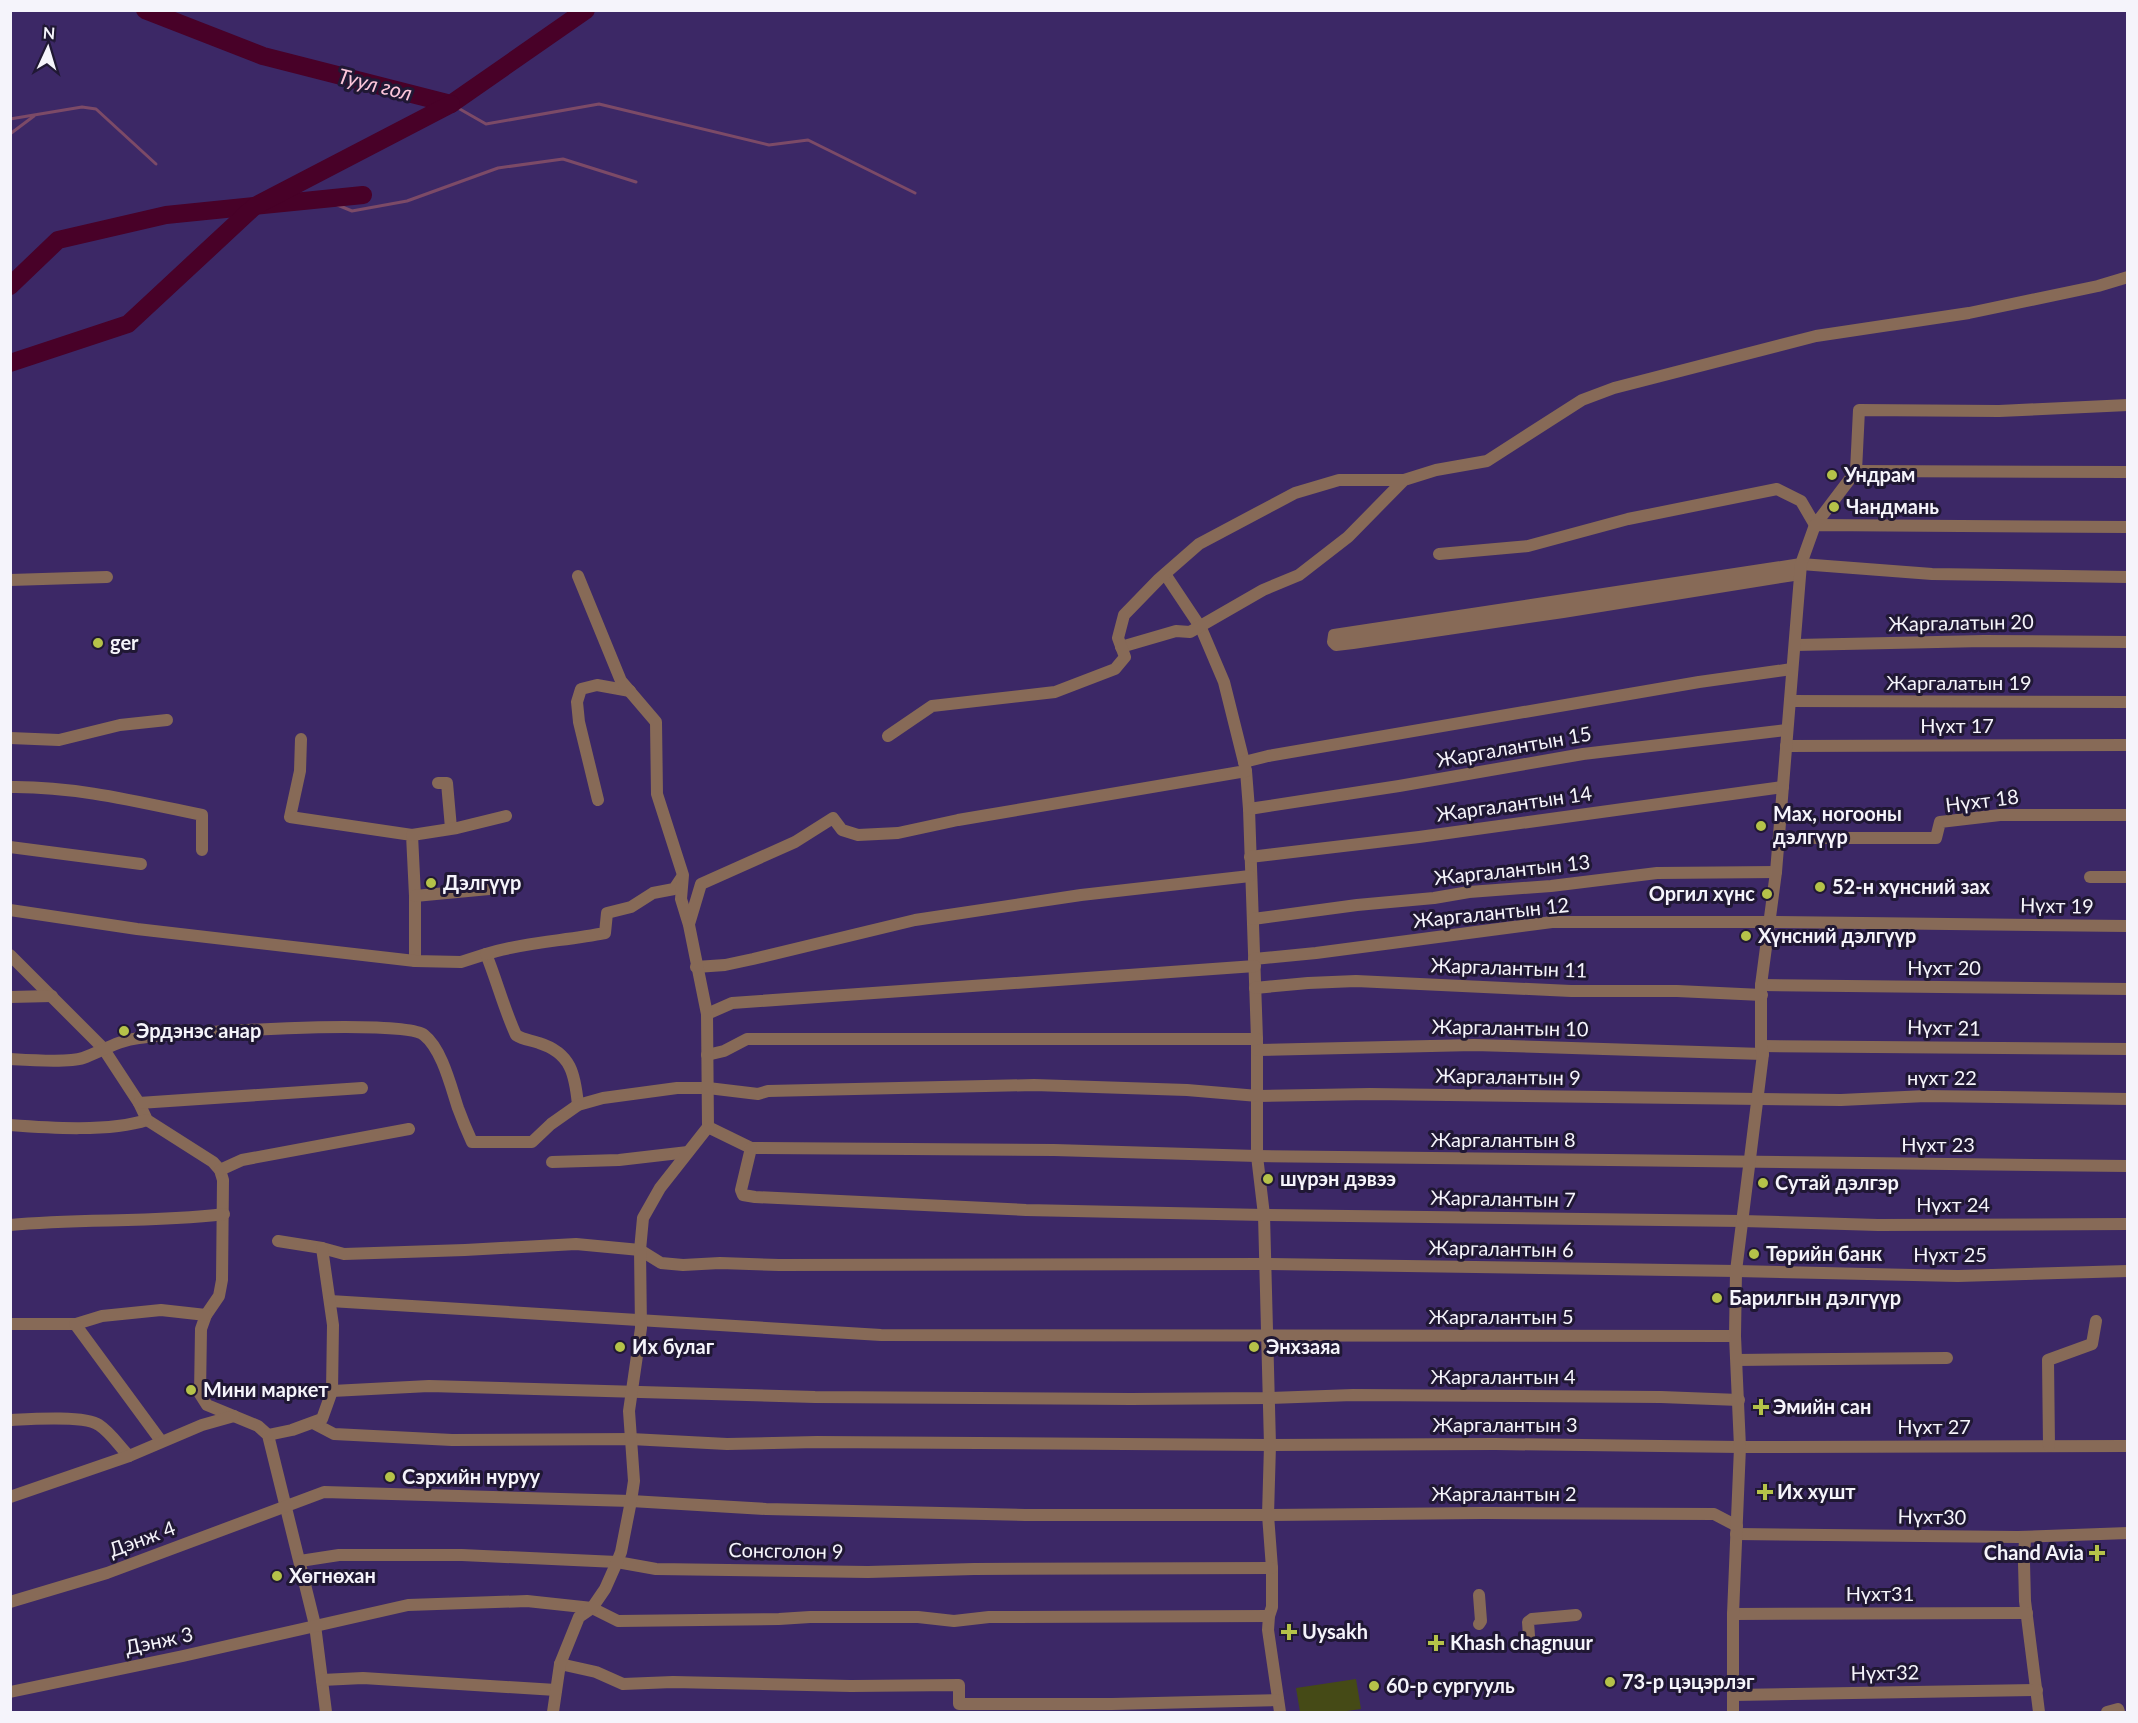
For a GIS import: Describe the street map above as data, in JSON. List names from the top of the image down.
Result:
{
  "streets": {
    "street": [
      "Жаргалатын 20",
      "Жаргалатын 19",
      "Нүхт 17",
      "Жаргалантын 15",
      "Нүхт 18",
      "Жаргалантын 14",
      "Жаргалантын 13",
      "Нүхт 19",
      "Жаргалантын 12",
      "Жаргалантын 11",
      "Нүхт 20",
      "Жаргалантын 10",
      "Нүхт 21",
      "Жаргалантын 9",
      "нүхт 22",
      "Жаргалантын 8",
      "Нүхт 23",
      "Жаргалантын 7",
      "Нүхт 24",
      "Жаргалантын 6",
      "Нүхт 25",
      "Жаргалантын 5",
      "Жаргалантын 4",
      "Жаргалантын 3",
      "Нүхт 27",
      "Жаргалантын 2",
      "Нүхт30",
      "Дэнж 4",
      "Сонсголон 9",
      "Нүхт31",
      "Дэнж 3",
      "Нүхт32"
    ]
  },
  "crossings": [
    ["Нүхт 19", "Жаргалантын 12"],
    ["Жаргалантын 11", "Нүхт 20"],
    ["Жаргалантын 10", "Нүхт 21"],
    ["Жаргалантын 9", "нүхт 22"],
    ["Жаргалантын 8", "Нүхт 23"],
    ["Жаргалантын 8", "Жаргалантын 7"],
    ["Жаргалантын 7", "Нүхт 24"],
    ["Жаргалантын 6", "Нүхт 25"],
    ["Жаргалантын 3", "Нүхт 27"],
    ["Жаргалантын 2", "Нүхт30"],
    ["Жаргалантын 2", "Дэнж 4"]
  ],
  "water": ["Туул гол"],
  "places": {
    "other": [
      "Ундрам",
      "Чандмань",
      "ger",
      "Мах, ногооны дэлгүүр",
      "Дэлгүүр",
      "52-н хүнсний зах",
      "Оргил хүнс",
      "Хүнсний дэлгүүр",
      "Эрдэнэс анар",
      "шүрэн дэвээ",
      "Сутай дэлгэр",
      "Төрийн банк",
      "Барилгын дэлгүүр",
      "Их булаг",
      "Энхзаяа",
      "Мини маркет",
      "Сэрхийн нуруу",
      "Хөгнөхан",
      "73-р цэцэрлэг",
      "60-р сургууль"
    ],
    "health": [
      "Эмийн сан",
      "Их хушт",
      "Chand Avia",
      "Uysakh",
      "Khash chagnuur"
    ]
  },
  "north": "top"
}
